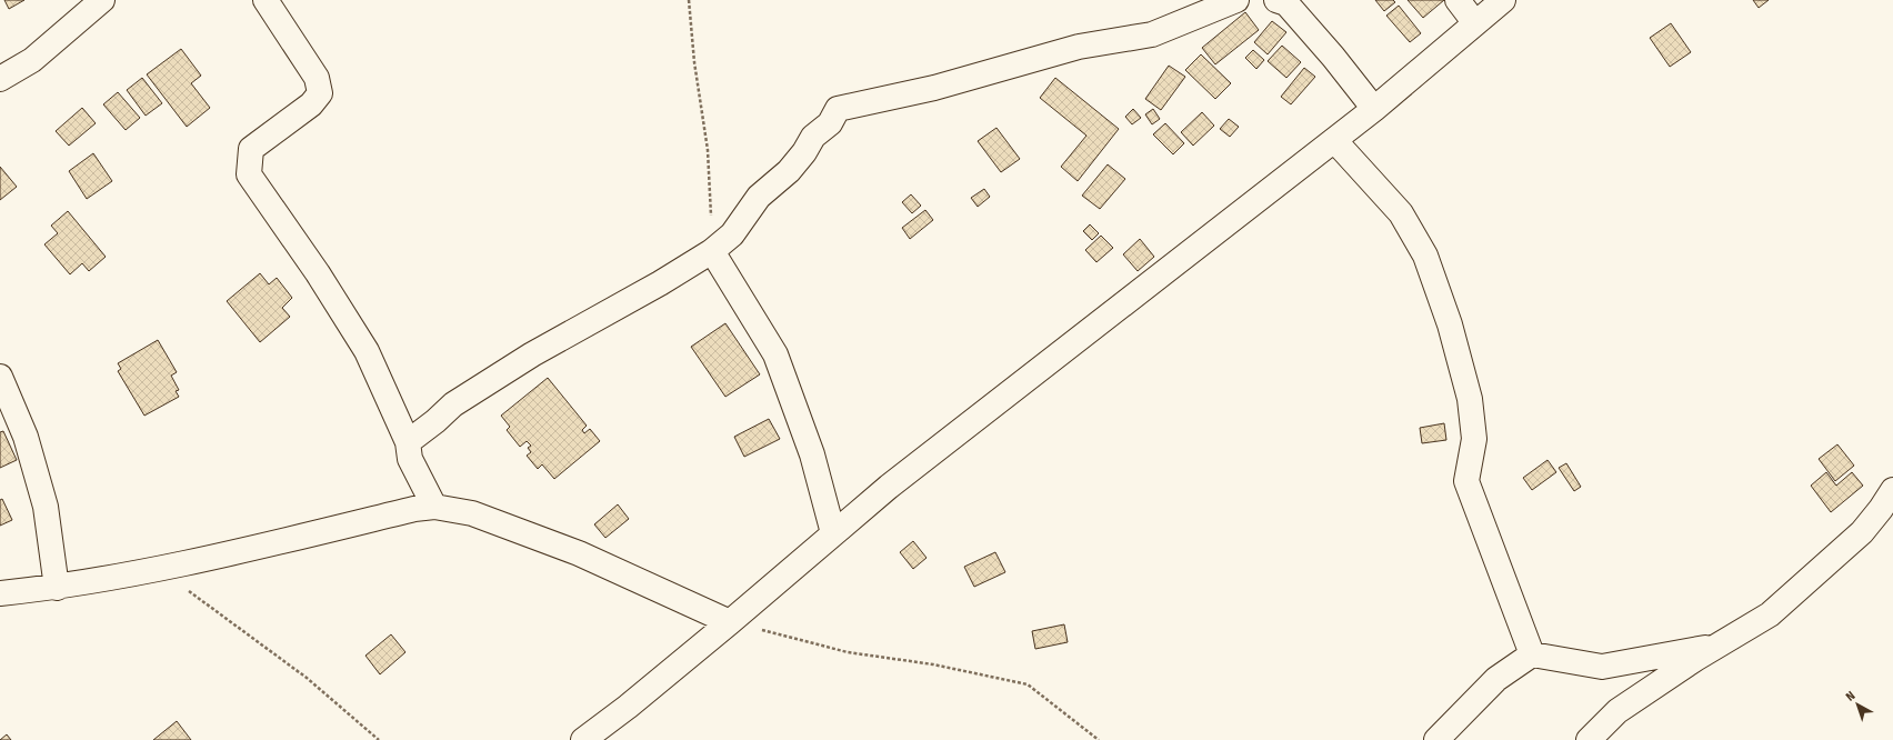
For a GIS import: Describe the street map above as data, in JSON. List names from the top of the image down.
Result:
{
  "north": "top left"
}
